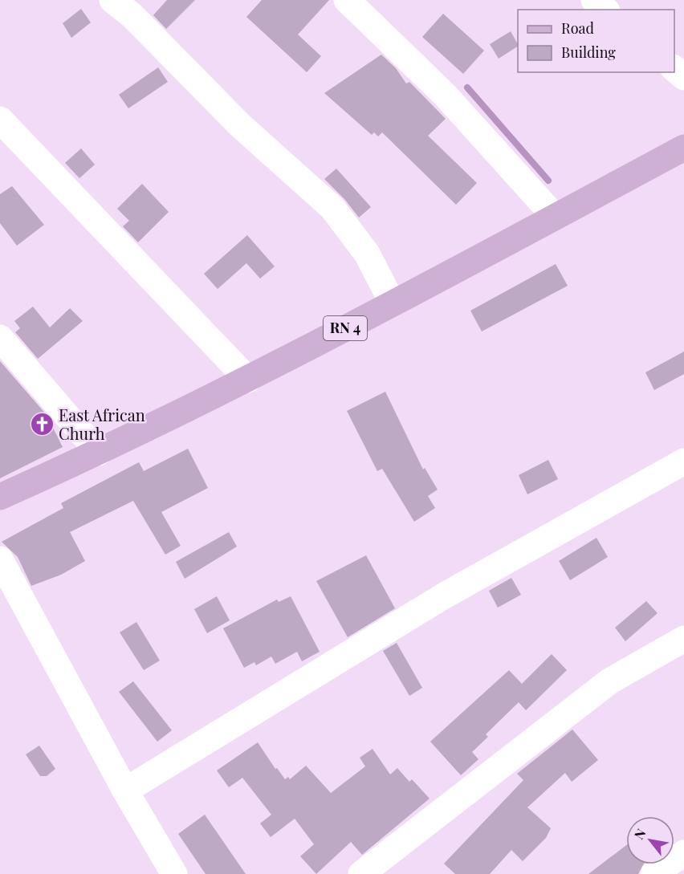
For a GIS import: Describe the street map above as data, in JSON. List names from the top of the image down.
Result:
{
  "streets": {
    "main road": ["RN 4"]
  },
  "places": {
    "church": ["East African Churh"]
  },
  "legend": ["Road", "Building"],
  "north": "top left"
}
